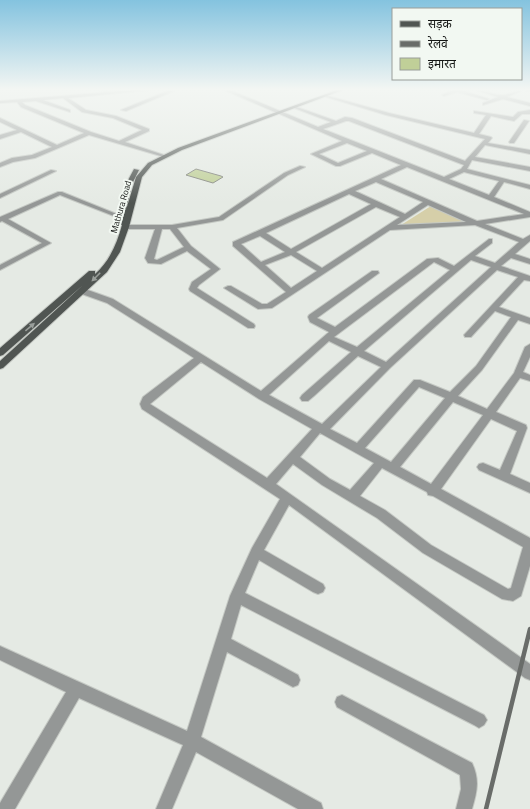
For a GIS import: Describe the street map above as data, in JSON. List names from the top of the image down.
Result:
{
  "streets": {
    "main road": ["Mathura Road"]
  },
  "legend": ["सड़क", "रेलवे", "इमारत"]
}
